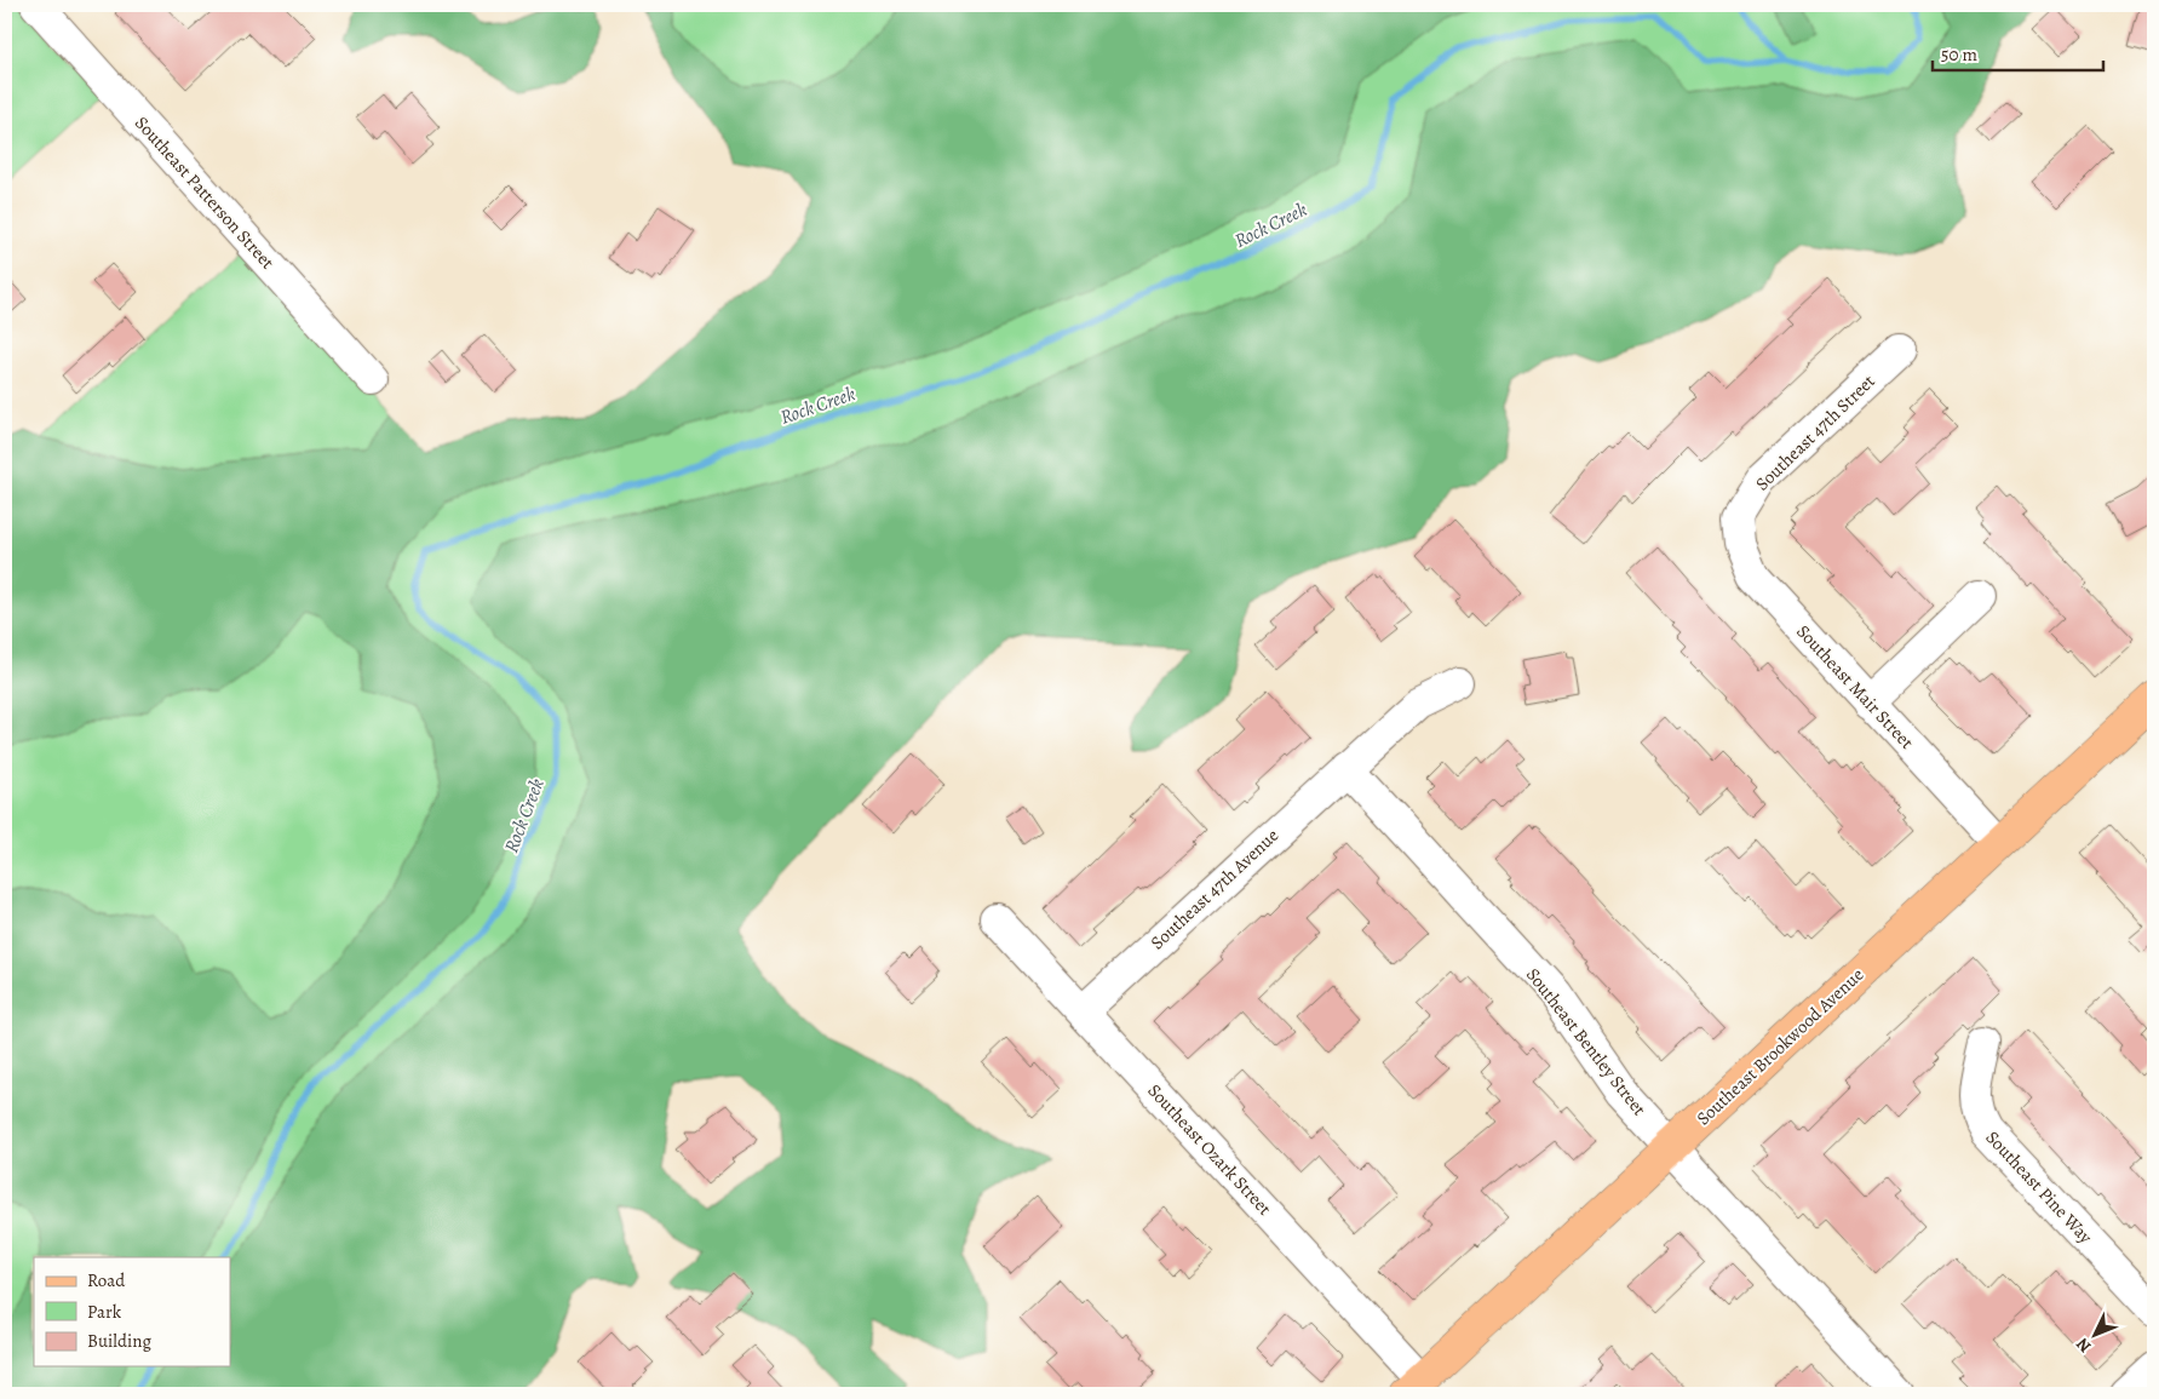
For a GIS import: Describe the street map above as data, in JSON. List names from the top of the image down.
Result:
{
  "streets": {
    "main road": ["Southeast Brookwood Avenue"],
    "street": [
      "Southeast Patterson Street",
      "Southeast 47th Street",
      "Southeast Mair Street",
      "Southeast 47th Avenue",
      "Southeast Bentley Street",
      "Southeast Ozark Street",
      "Southeast Pine Way"
    ]
  },
  "crossings": [
    ["Southeast 47th Street", "Southeast Mair Street"],
    ["Southeast Mair Street", "Southeast Brookwood Avenue"],
    ["Southeast 47th Avenue", "Southeast Bentley Street"],
    ["Southeast 47th Avenue", "Southeast Ozark Street"],
    ["Southeast Bentley Street", "Southeast Brookwood Avenue"],
    ["Southeast Brookwood Avenue", "Southeast Ozark Street"]
  ],
  "water": ["Rock Creek"],
  "legend": ["Road", "Park", "Building"],
  "scale_bar": "50 m",
  "north": "bottom left"
}
